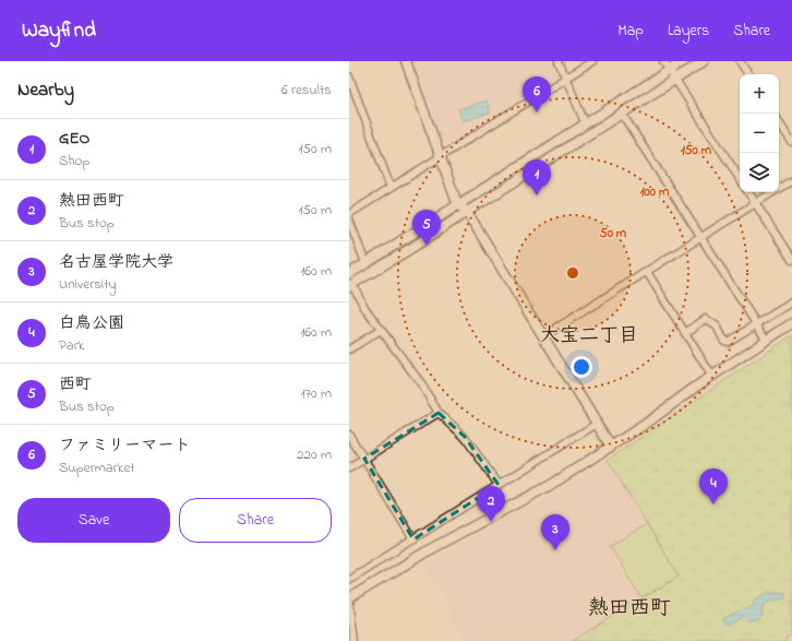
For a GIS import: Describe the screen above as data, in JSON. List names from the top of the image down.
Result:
{
  "districts": ["大宝二丁目", "熱田西町"],
  "page": {
    "header": "Wayfind",
    "nav": ["Map", "Layers", "Share"],
    "heading": ["Nearby", "6 results"],
    "map_buttons": ["+", "−"],
    "pins": [
      "6",
      "1",
      "5",
      "4",
      "2",
      "3"
    ],
    "list": [
      {
        "mark": "1",
        "name": "GEO",
        "note": "Shop",
        "value": "150 m"
      },
      {
        "mark": "2",
        "name": "熱田西町",
        "note": "Bus stop",
        "value": "150 m"
      },
      {
        "mark": "3",
        "name": "名古屋学院大学",
        "note": "University",
        "value": "160 m"
      },
      {
        "mark": "4",
        "name": "白鳥公園",
        "note": "Park",
        "value": "160 m"
      },
      {
        "mark": "5",
        "name": "西町",
        "note": "Bus stop",
        "value": "170 m"
      },
      {
        "mark": "6",
        "name": "ファミリーマート",
        "note": "Supermarket",
        "value": "220 m"
      }
    ],
    "buttons": ["Save", "Share"]
  },
  "rings": ["150 m", "100 m", "50 m"]
}
